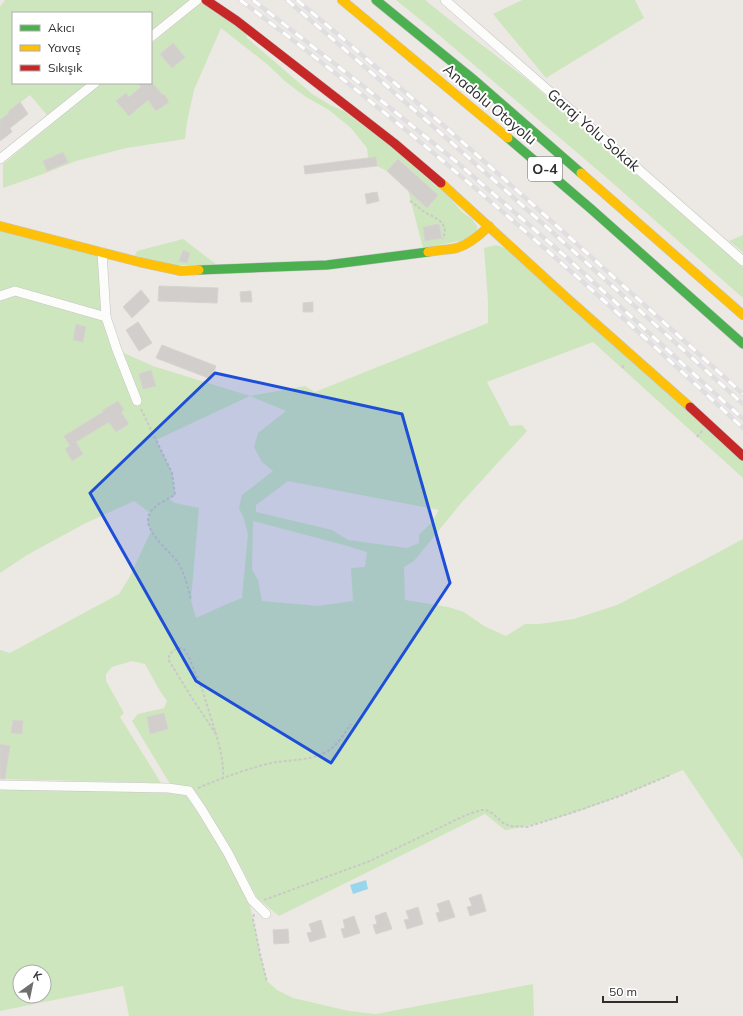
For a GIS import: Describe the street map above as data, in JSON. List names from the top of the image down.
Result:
{
  "streets": {
    "main road": ["Anadolu Otoyolu", "O-4"],
    "street": ["Garaj Yolu Sokak"]
  },
  "legend": ["Akıcı", "Yavaş", "Sıkışık"],
  "scale_bar": "50 m",
  "north": "top right"
}
